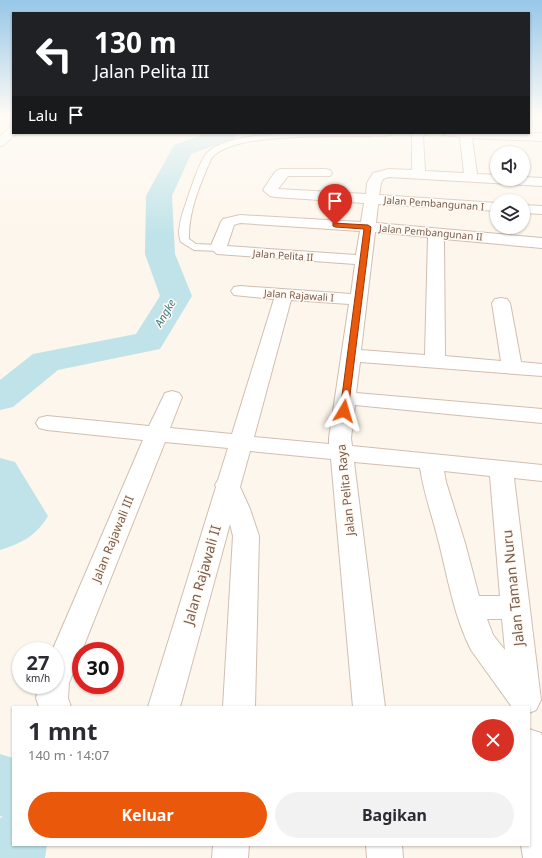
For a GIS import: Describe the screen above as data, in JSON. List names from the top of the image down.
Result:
{
  "streets": {
    "street": [
      "Jalan Pembangunan I",
      "Jalan Pembangunan II",
      "Jalan Pelita II",
      "Jalan Rajawali I",
      "Jalan Pelita Raya",
      "Jalan Rajawali III",
      "Jalan Rajawali II",
      "Jalan Taman Nuru"
    ]
  },
  "crossings": [
    ["Jalan Pembangunan I", "Jalan Pelita Raya"],
    ["Jalan Pembangunan II", "Jalan Pelita II"],
    ["Jalan Pembangunan II", "Jalan Pelita Raya"],
    ["Jalan Pelita II", "Jalan Pelita Raya"],
    ["Jalan Rajawali I", "Jalan Pelita Raya"],
    ["Jalan Rajawali I", "Jalan Rajawali II"]
  ],
  "water": ["Angke"],
  "page": {
    "turn": ["130 m", "Jalan Pelita III"],
    "then": "Lalu",
    "speed": "27 km/h",
    "limit": "30",
    "heading": ["1 mnt", "140 m · 14:07"],
    "buttons": ["Keluar", "Bagikan"]
  }
}
